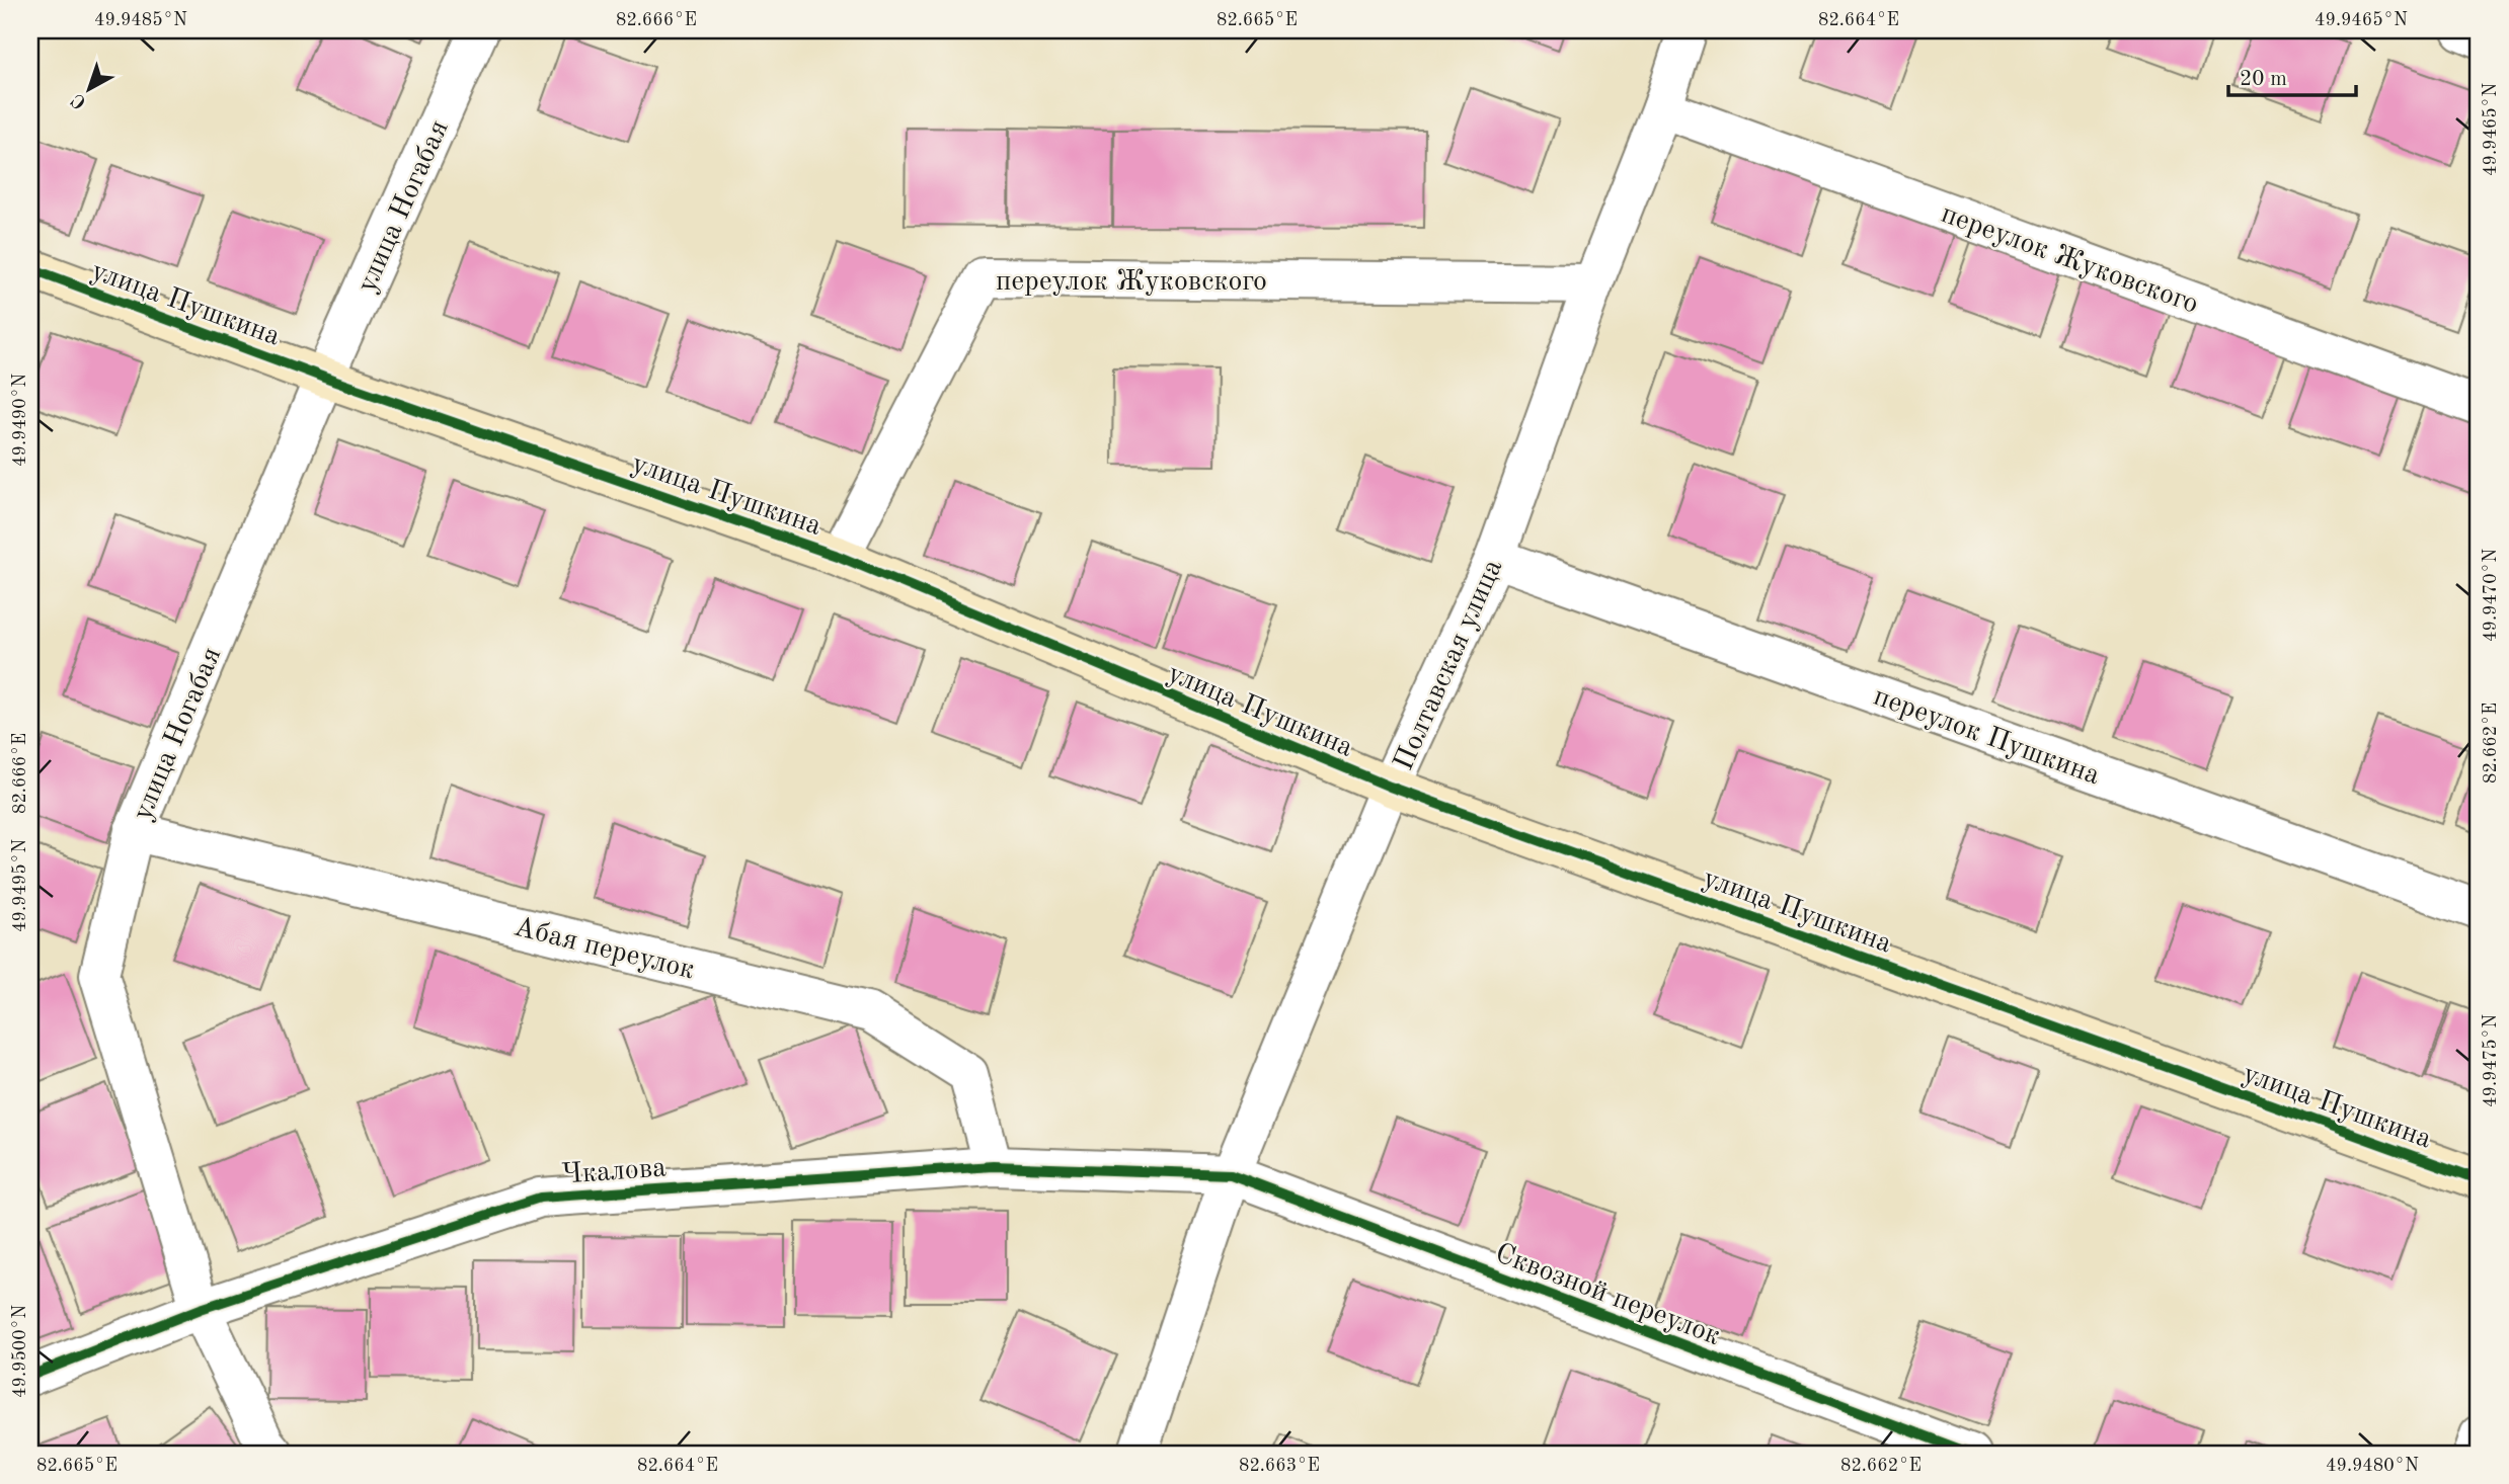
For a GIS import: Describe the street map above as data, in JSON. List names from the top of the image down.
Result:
{
  "streets": {
    "street": [
      "улица Ногабая",
      "переулок Жуковского",
      "улица Пушкина",
      "Полтавская улица",
      "переулок Пушкина",
      "Абая переулок",
      "Чкалова",
      "Сквозной переулок"
    ]
  },
  "crossings": [
    ["улица Ногабая", "улица Пушкина"],
    ["улица Ногабая", "Абая переулок"],
    ["улица Ногабая", "Чкалова"],
    ["переулок Жуковского", "улица Пушкина"],
    ["переулок Жуковского", "Полтавская улица"],
    ["улица Пушкина", "Полтавская улица"],
    ["Полтавская улица", "переулок Пушкина"],
    ["Полтавская улица", "Чкалова"],
    ["Полтавская улица", "Сквозной переулок"],
    ["Абая переулок", "Чкалова"],
    ["Чкалова", "Сквозной переулок"]
  ],
  "scale_bar": "20 m",
  "north": "bottom left",
  "coordinates": [
    "49.9485°N",
    "82.666°E",
    "82.665°E",
    "82.664°E",
    "49.9465°N",
    "49.9490°N",
    "49.9470°N",
    "82.662°E",
    "49.9495°N",
    "49.9475°N",
    "49.9500°N",
    "82.663°E",
    "49.9480°N"
  ]
}
